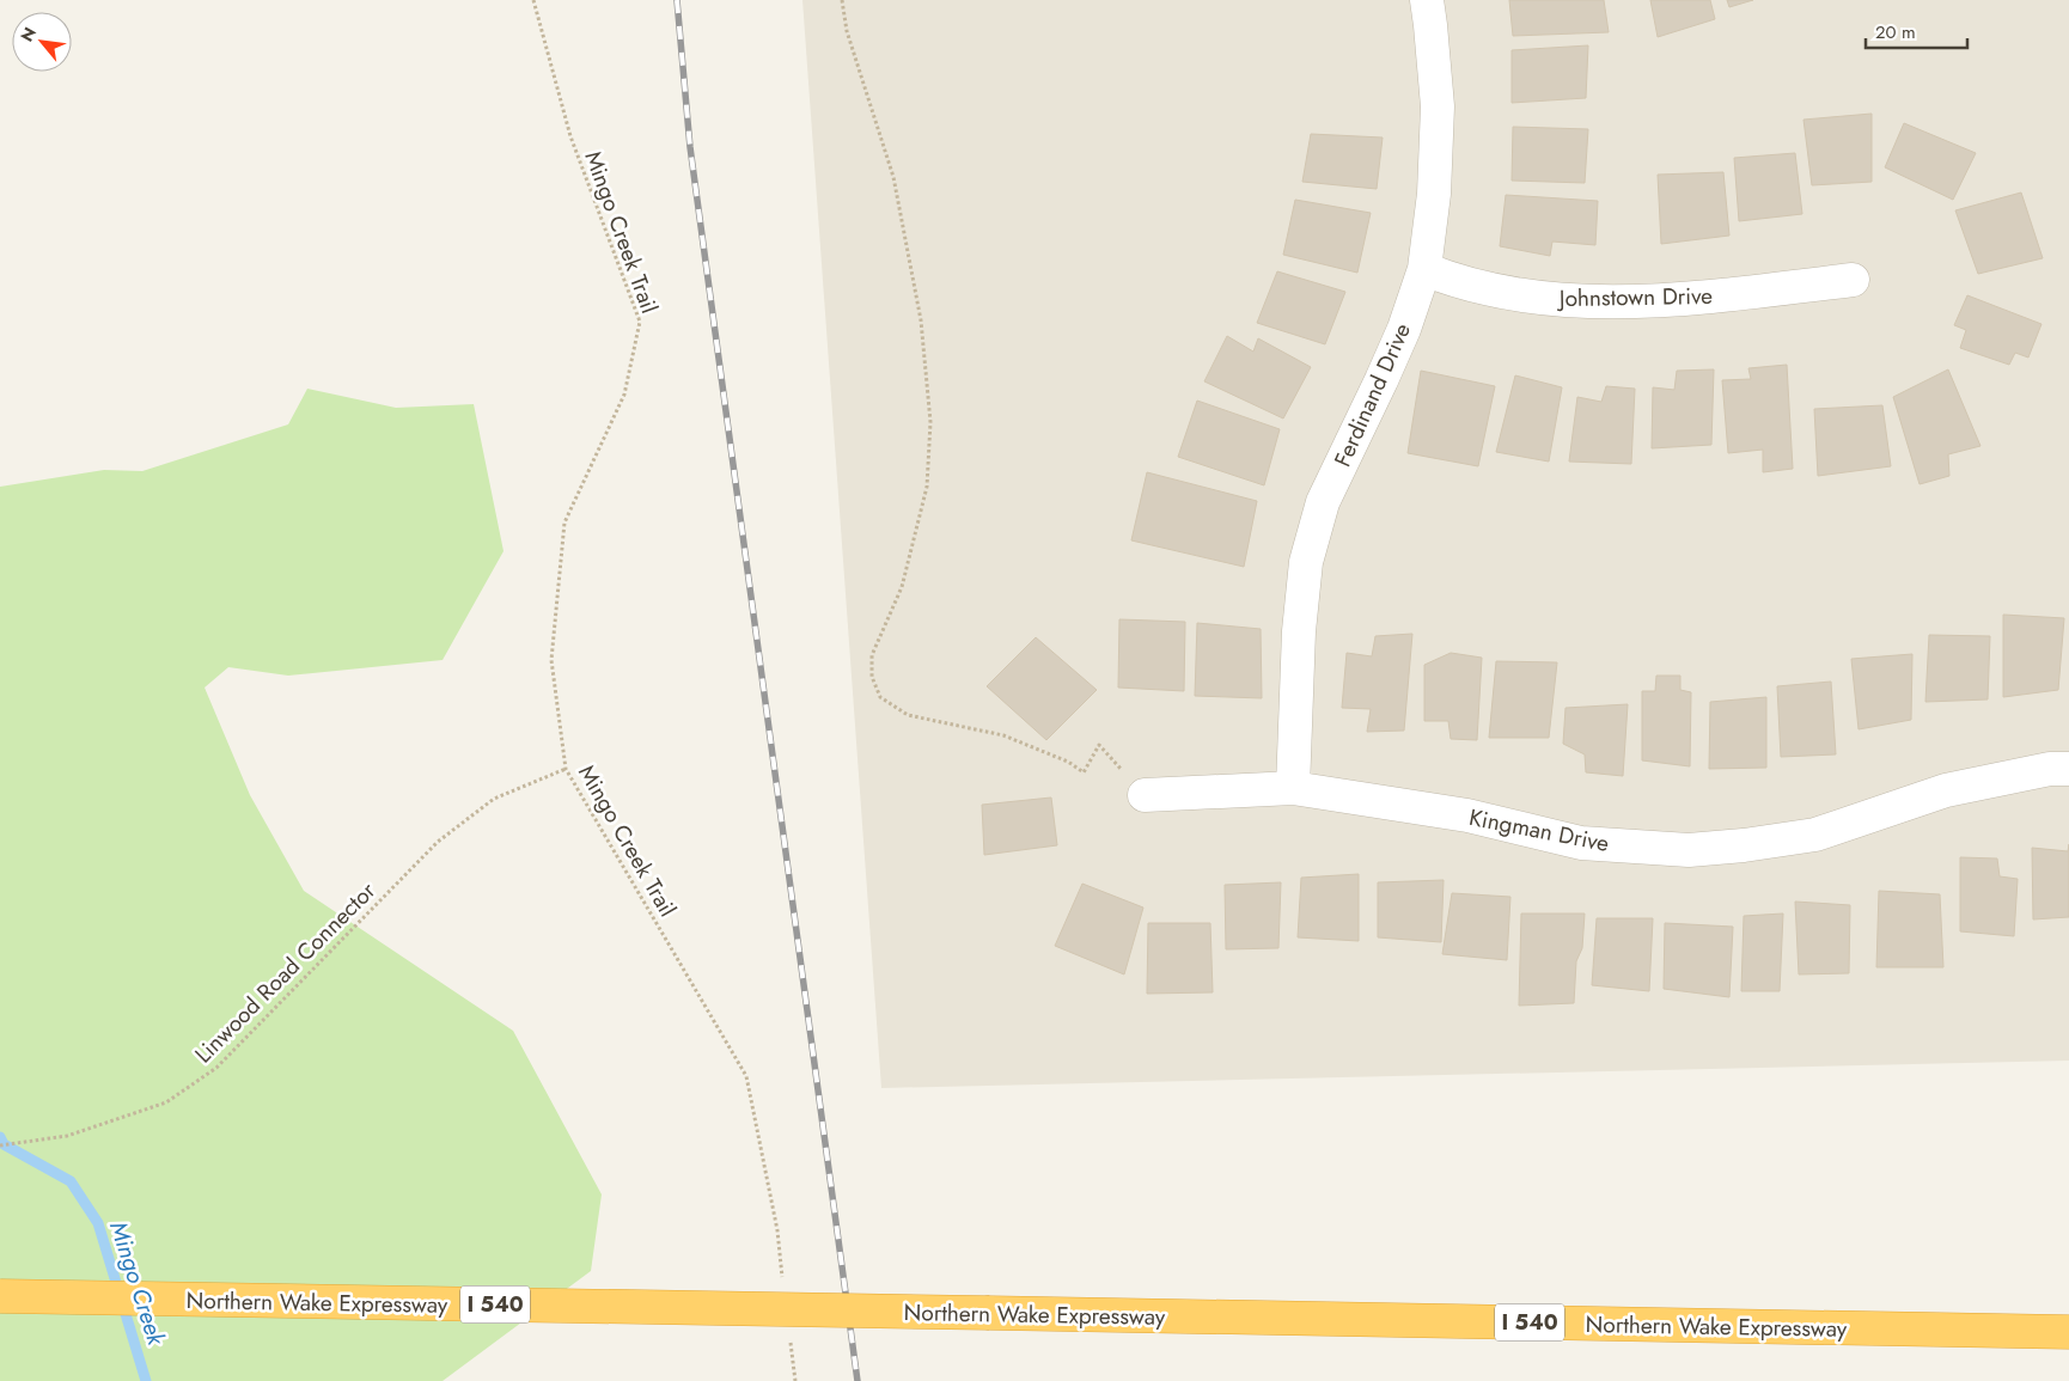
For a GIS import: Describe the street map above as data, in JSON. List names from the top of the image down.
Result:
{
  "streets": {
    "highway": ["Northern Wake Expressway", "I 540"],
    "street": ["Johnstown Drive", "Ferdinand Drive", "Kingman Drive"],
    "path": ["Mingo Creek Trail", "Linwood Road Connector"]
  },
  "crossings": [
    ["Mingo Creek Trail", "Linwood Road Connector"],
    ["Johnstown Drive", "Ferdinand Drive"],
    ["Ferdinand Drive", "Kingman Drive"]
  ],
  "water": ["Mingo Creek"],
  "scale_bar": "20 m",
  "north": "top left"
}
